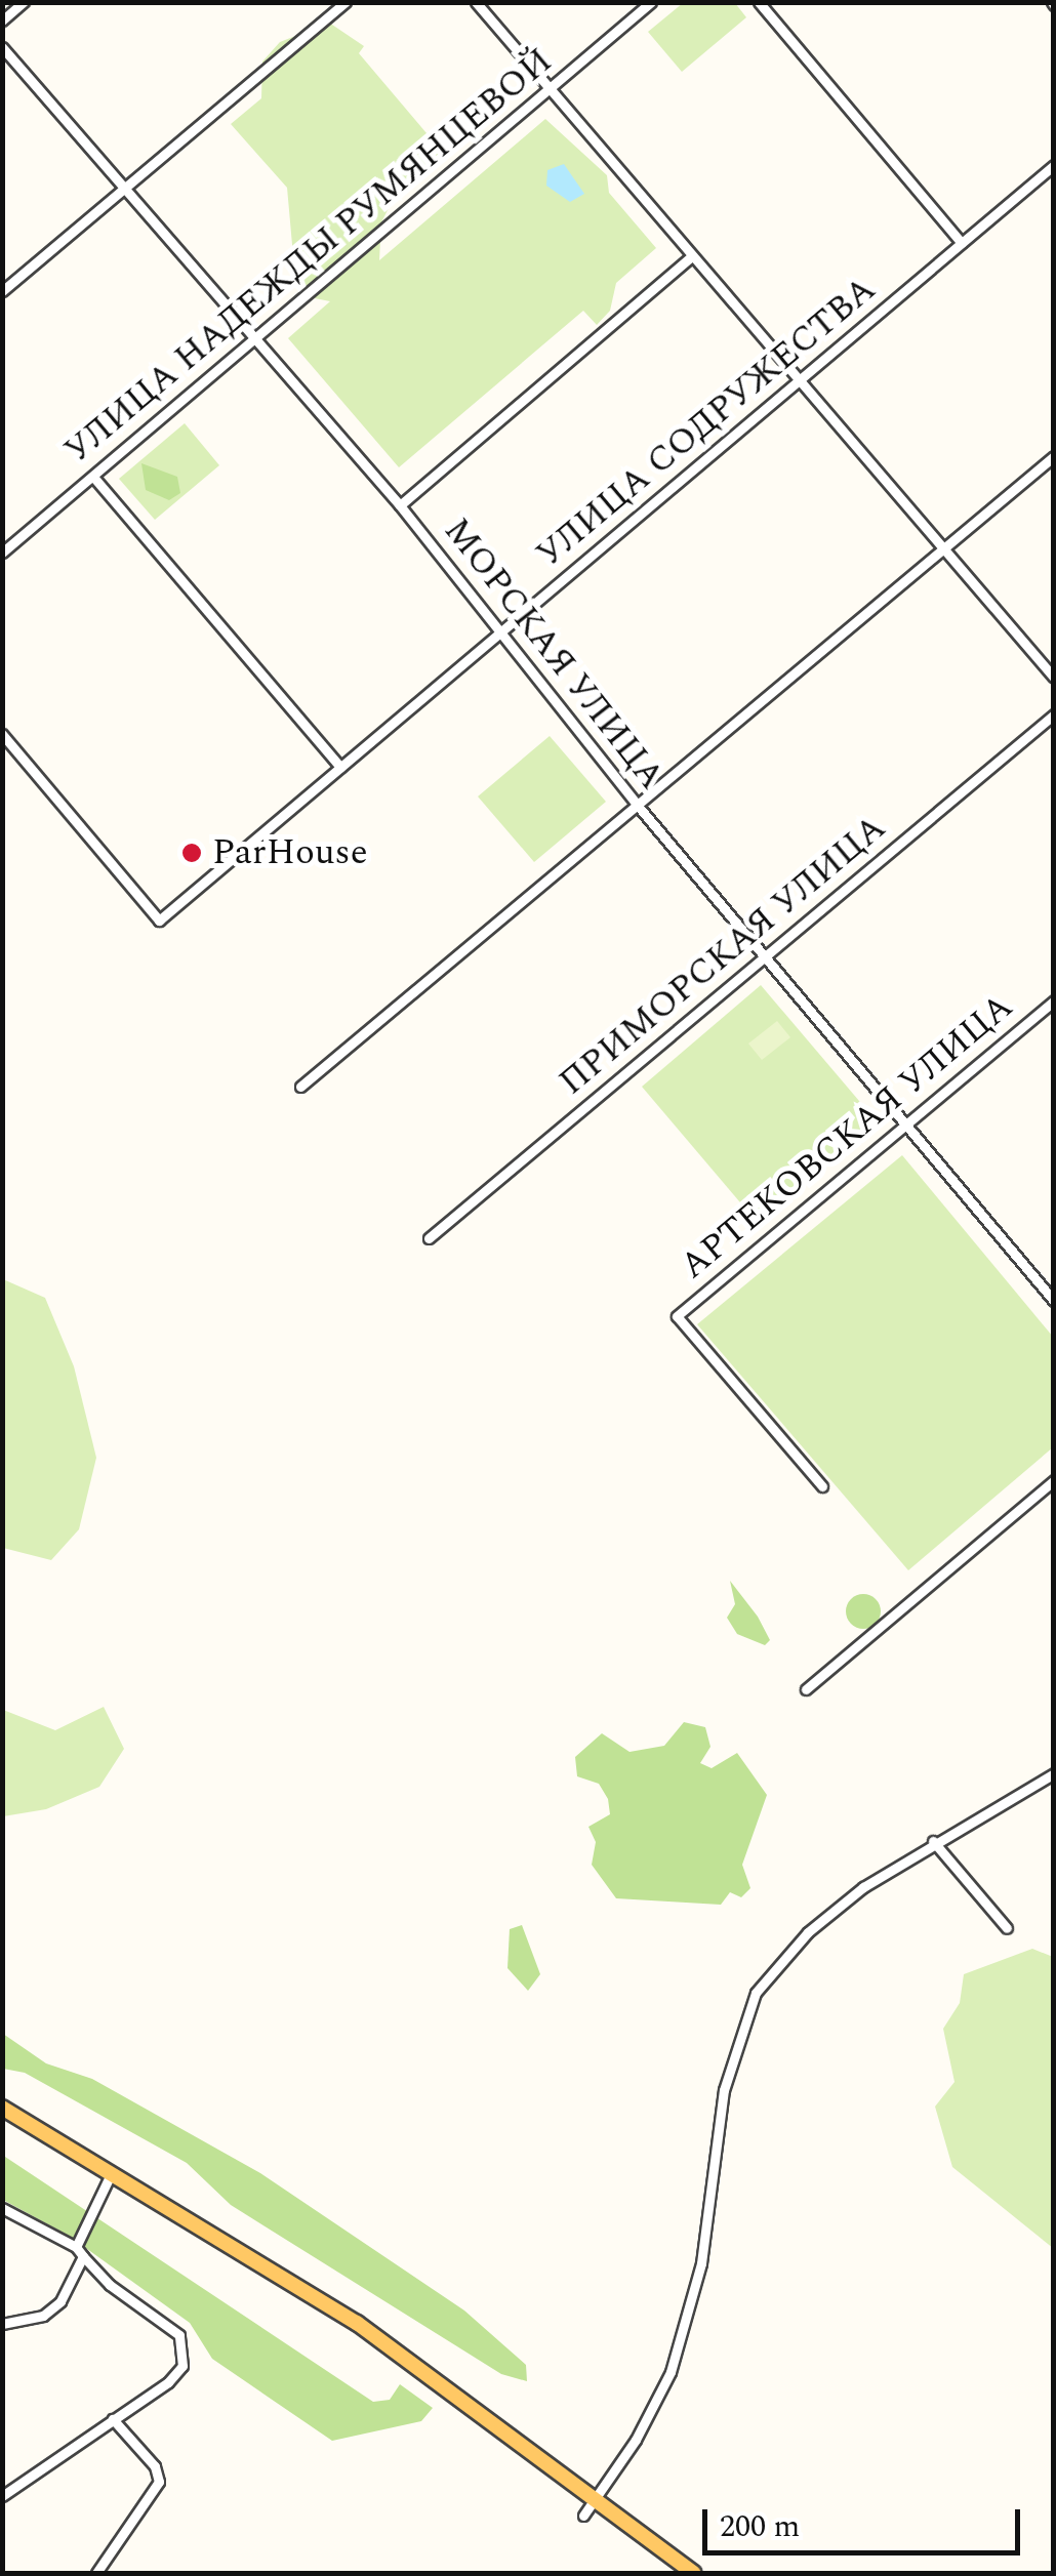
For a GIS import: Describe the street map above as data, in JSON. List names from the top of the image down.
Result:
{
  "streets": {
    "street": [
      "УЛИЦА НАДЕЖДЫ РУМЯНЦЕВОЙ",
      "УЛИЦА СОДРУЖЕСТВА",
      "МОРСКАЯ УЛИЦА",
      "ПРИМОРСКАЯ УЛИЦА",
      "АРТЕКОВСКАЯ УЛИЦА"
    ]
  },
  "crossings": [
    ["УЛИЦА НАДЕЖДЫ РУМЯНЦЕВОЙ", "МОРСКАЯ УЛИЦА"],
    ["УЛИЦА СОДРУЖЕСТВА", "МОРСКАЯ УЛИЦА"],
    ["МОРСКАЯ УЛИЦА", "ПРИМОРСКАЯ УЛИЦА"],
    ["МОРСКАЯ УЛИЦА", "АРТЕКОВСКАЯ УЛИЦА"]
  ],
  "places": ["ParHouse"],
  "scale_bar": "200 m"
}
